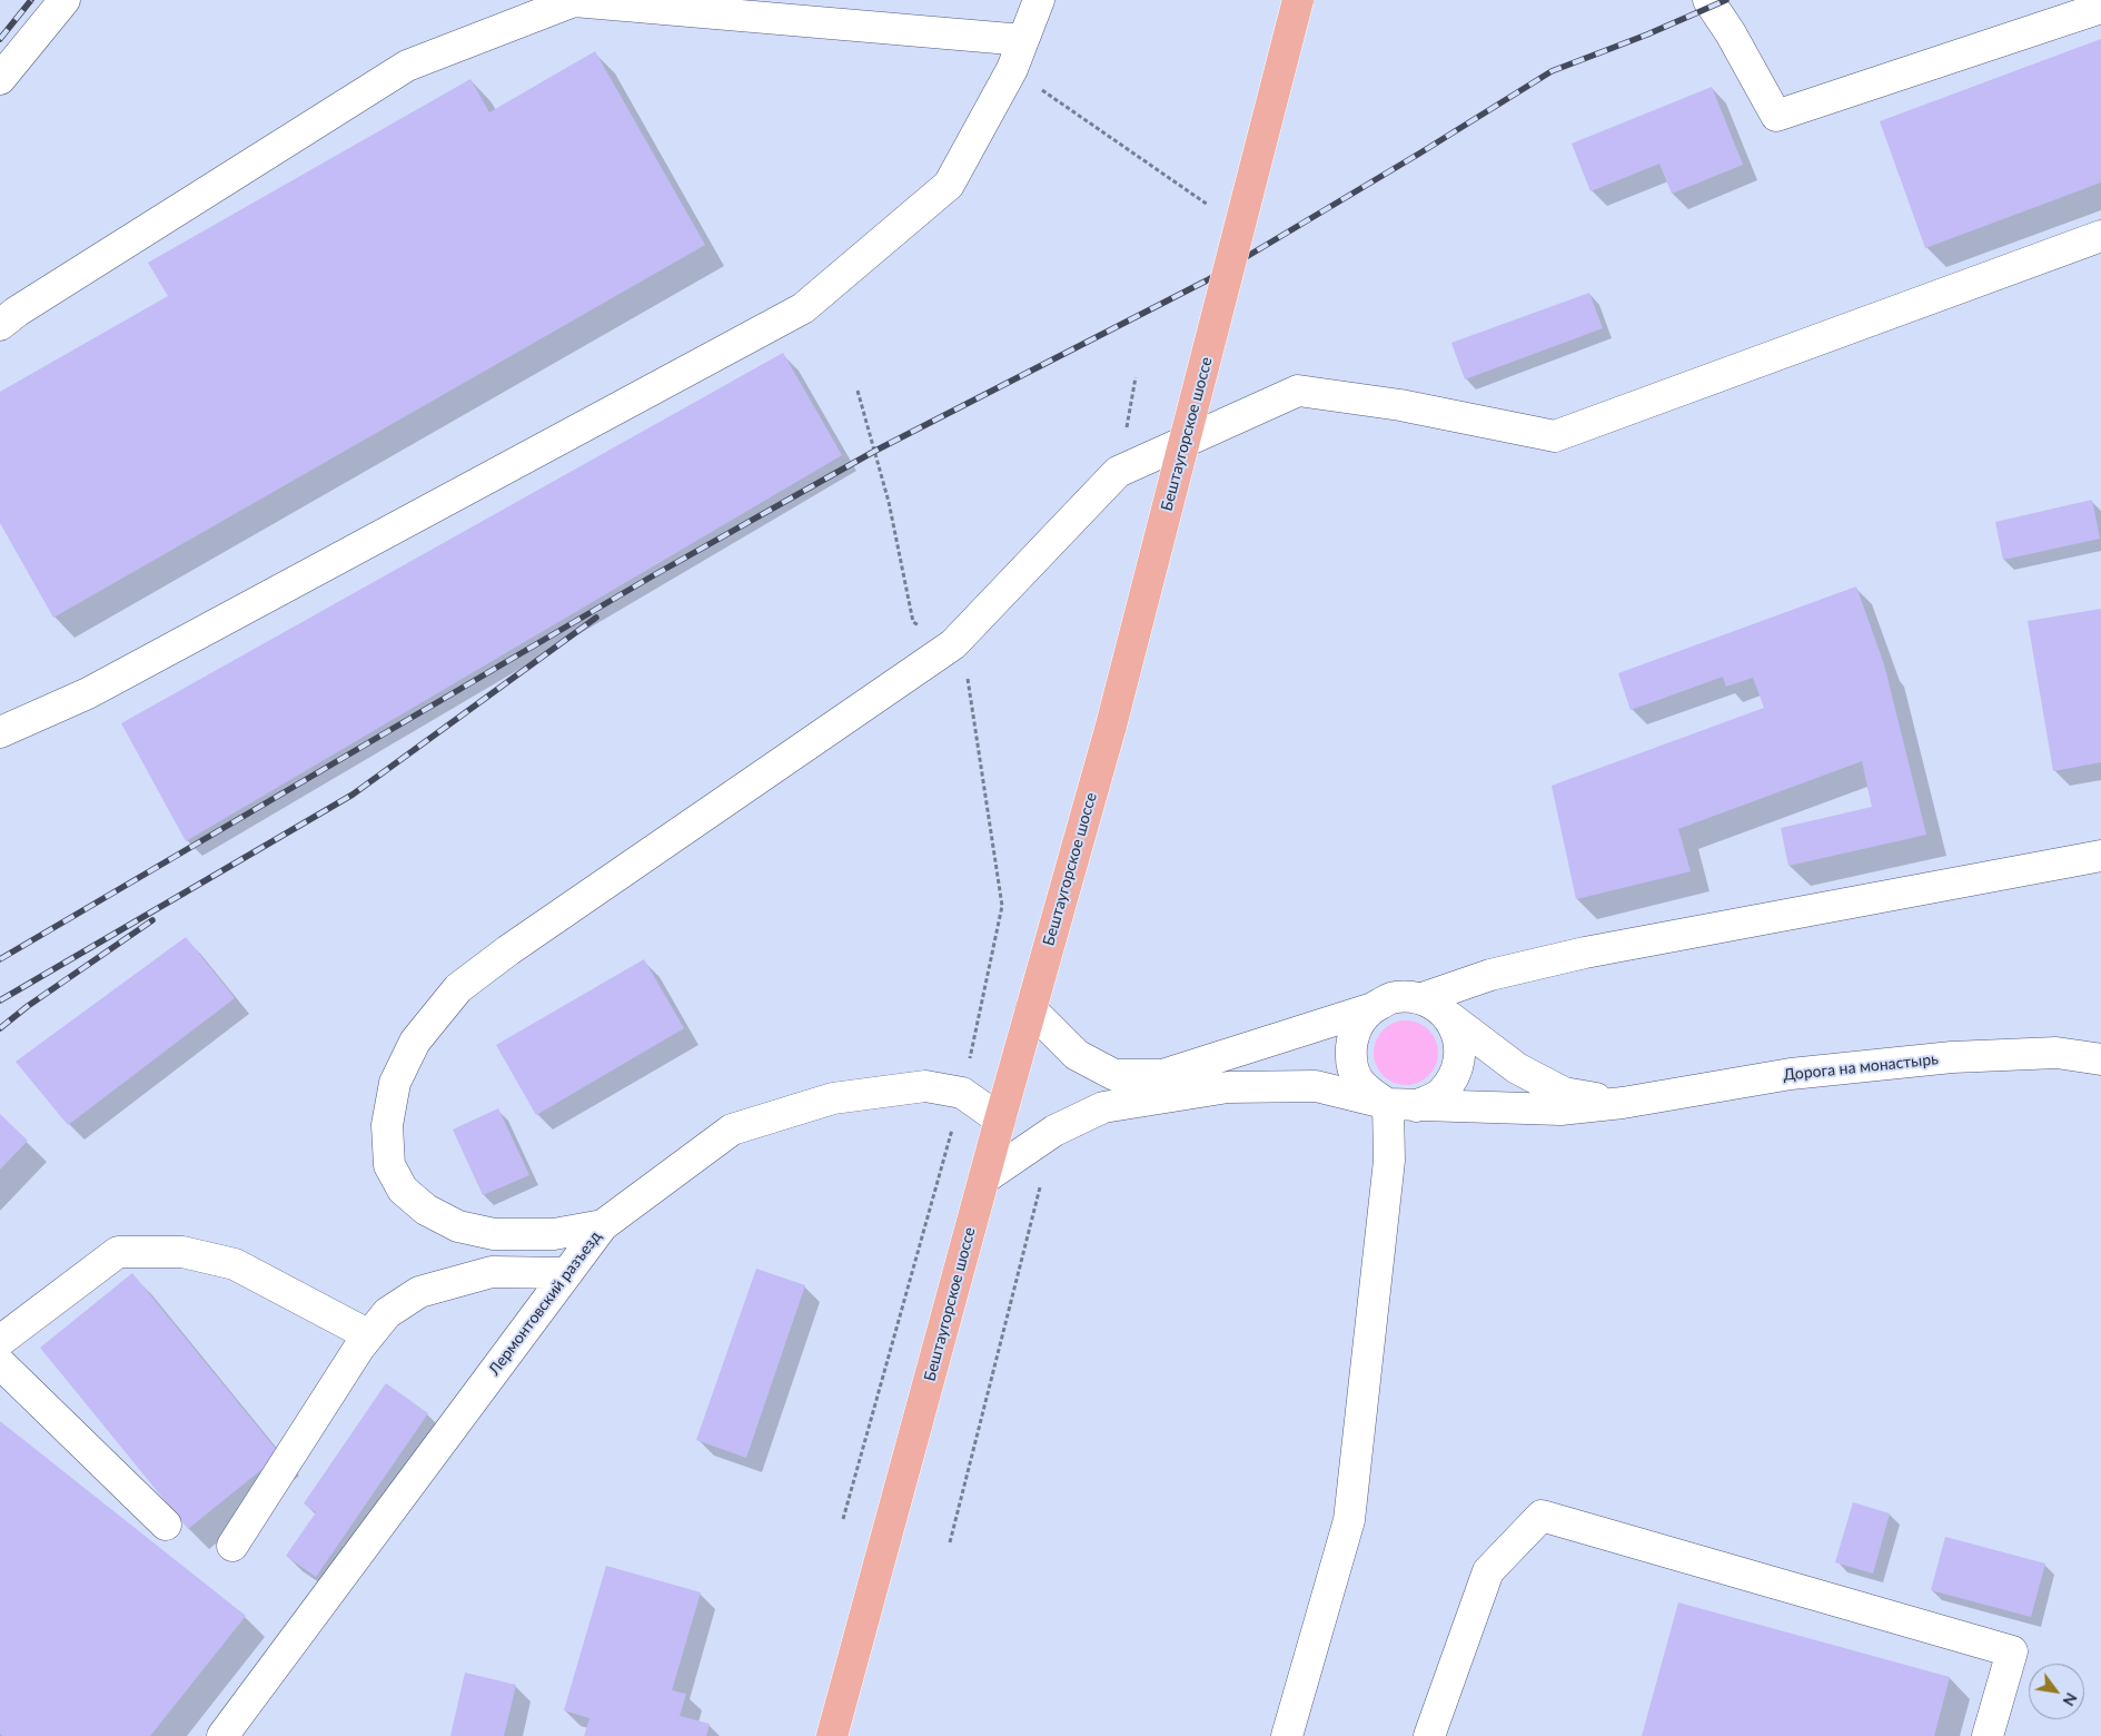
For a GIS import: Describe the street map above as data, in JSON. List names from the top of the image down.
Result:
{
  "streets": {
    "main road": ["Бештаугорское шоссе"],
    "street": ["Дорога на монастырь", "Лермонтовский разъезд"]
  },
  "crossings": [
    ["Бештаугорское шоссе", "Дорога на монастырь"],
    ["Бештаугорское шоссе", "Лермонтовский разъезд"]
  ],
  "north": "bottom right"
}
